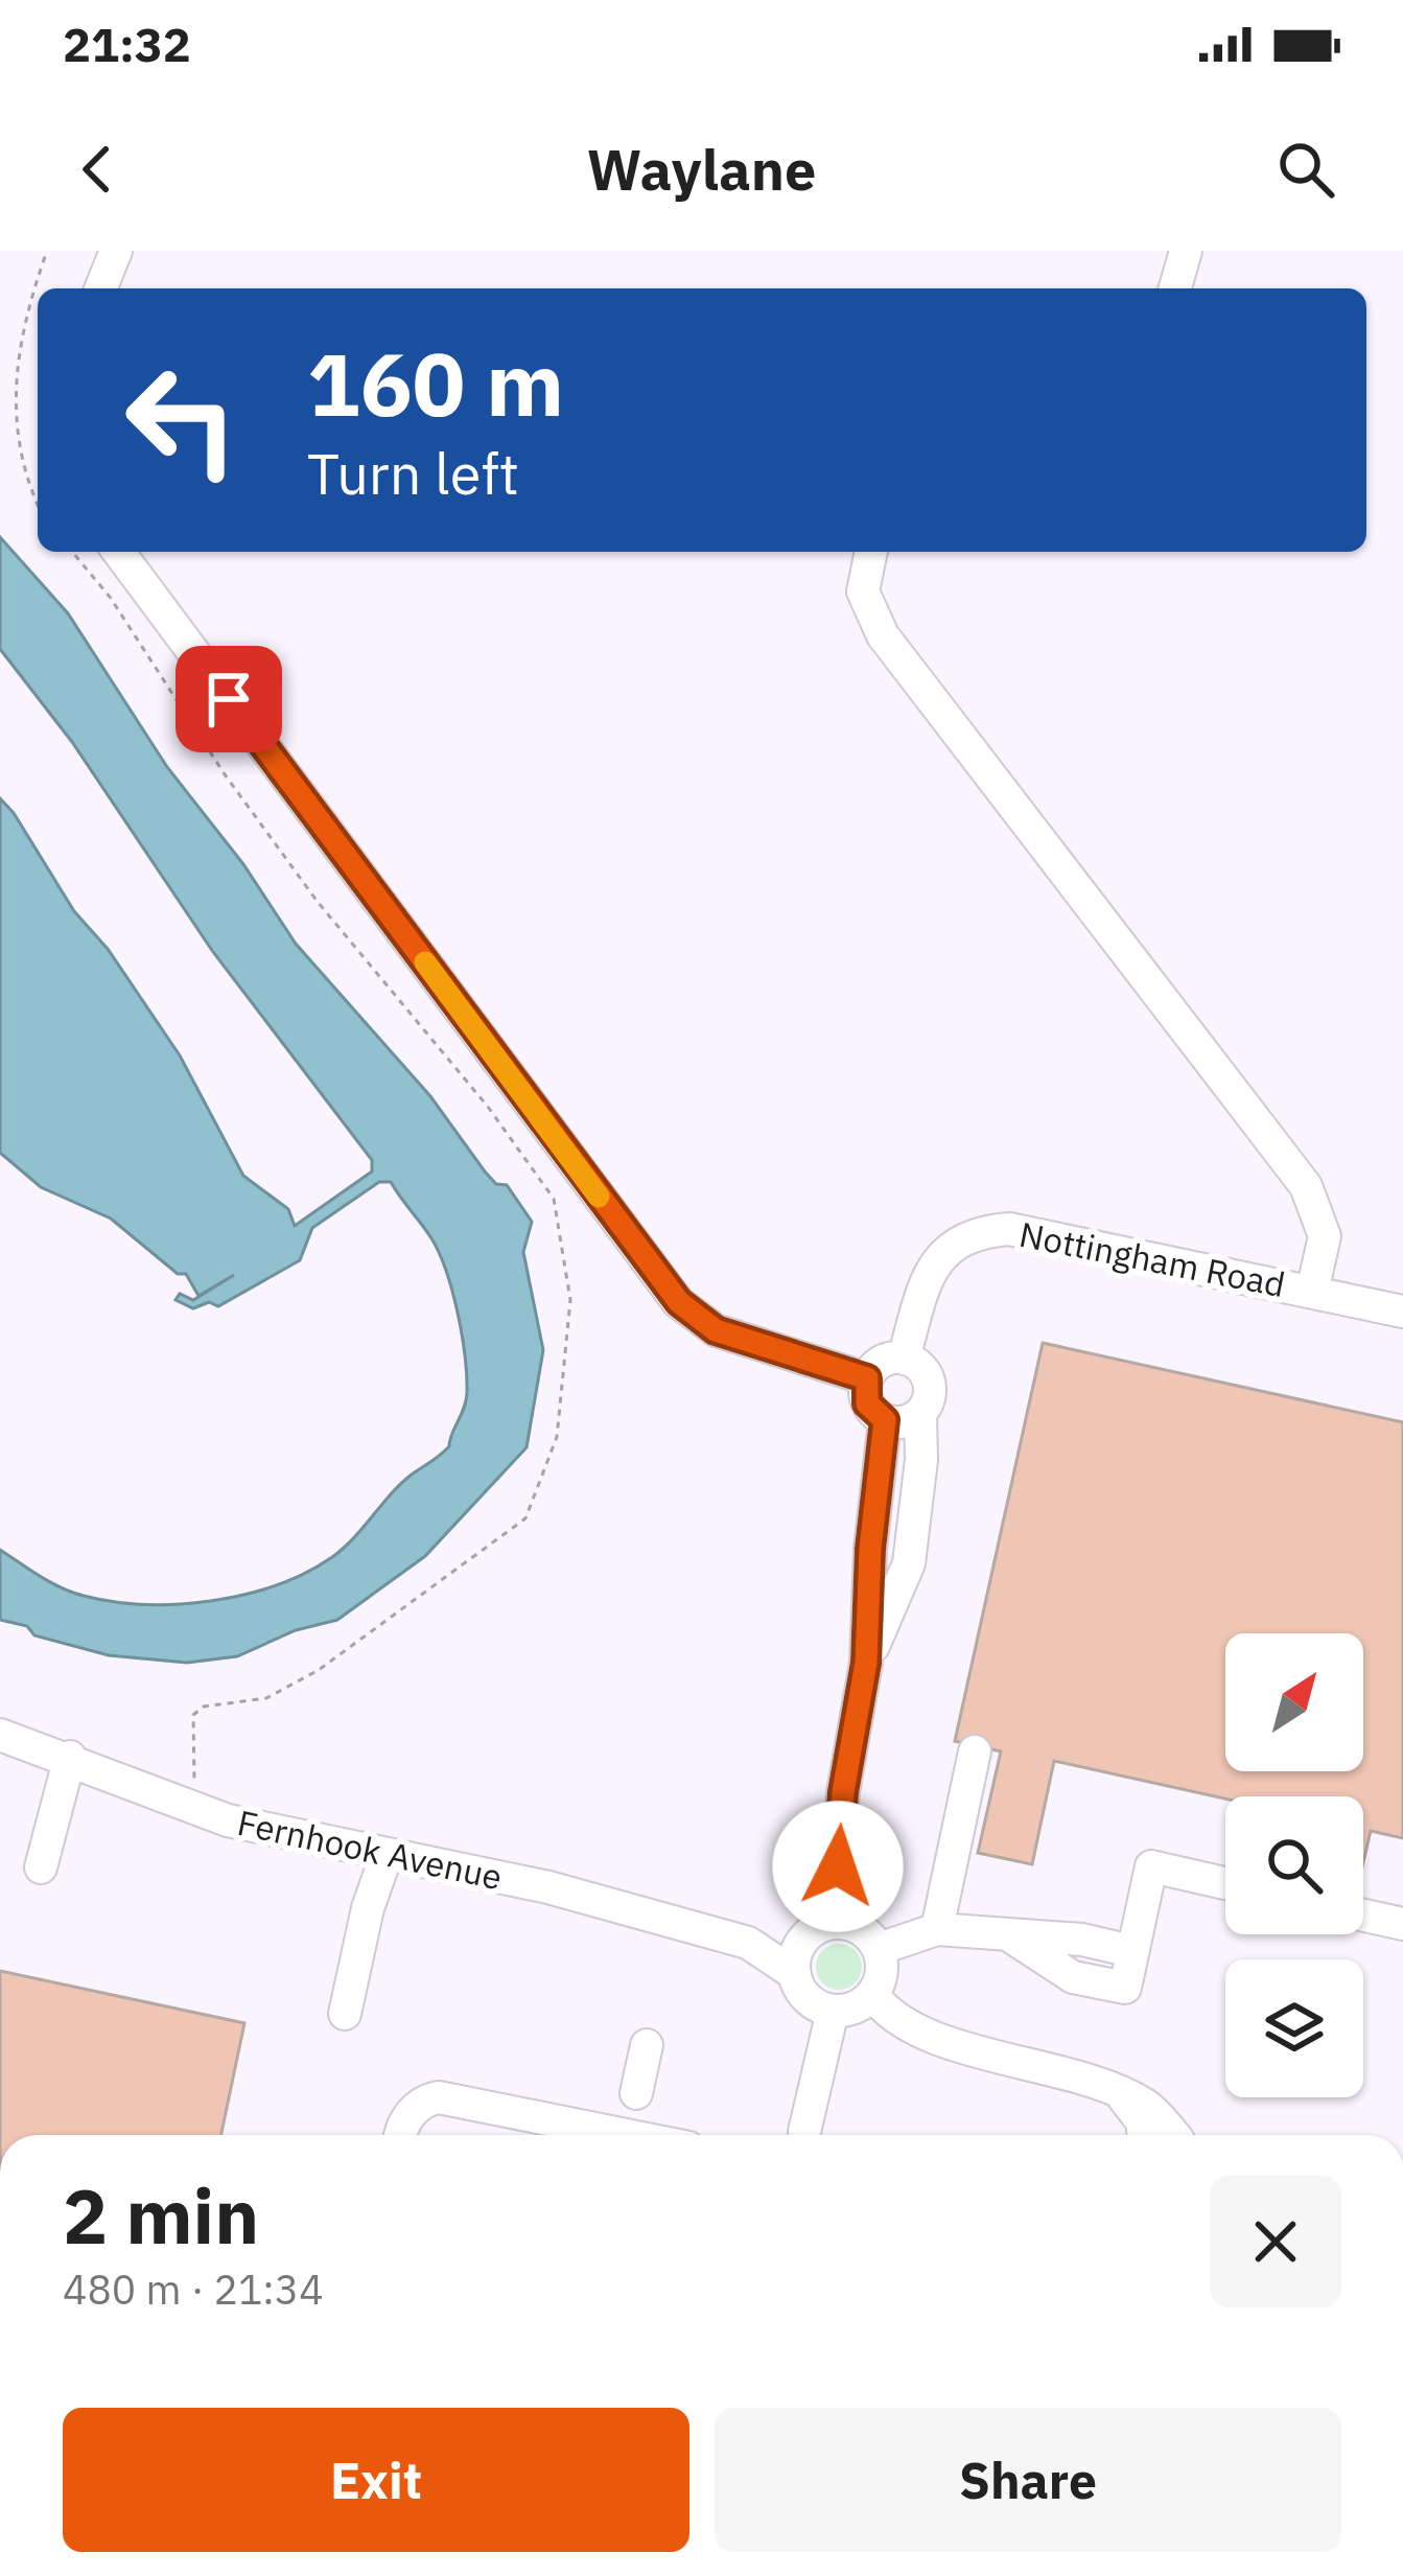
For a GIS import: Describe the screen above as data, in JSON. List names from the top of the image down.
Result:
{
  "streets": {
    "street": ["Nottingham Road", "Fernhook Avenue"]
  },
  "north": "top right",
  "page": {
    "status": "21:32",
    "header": "Waylane",
    "turn": ["160 m", "Turn left"],
    "heading": ["2 min", "480 m · 21:34"],
    "buttons": ["Exit", "Share"]
  }
}
